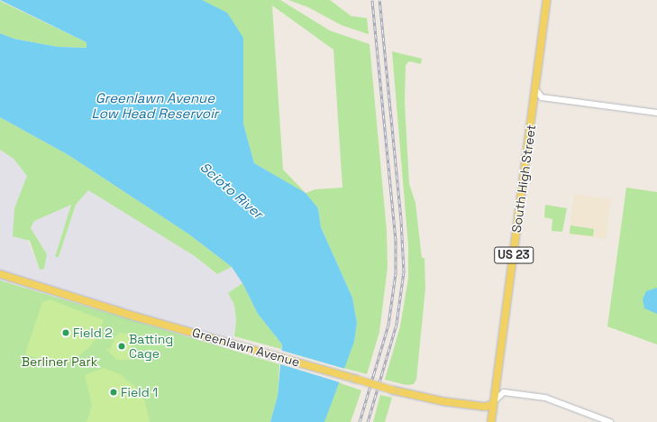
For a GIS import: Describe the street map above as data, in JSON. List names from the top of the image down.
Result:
{
  "streets": {
    "main road": ["South High Street", "US 23", "Greenlawn Avenue"]
  },
  "crossings": [
    ["South High Street", "Greenlawn Avenue"]
  ],
  "water": ["Greenlawn Avenue Low Head Reservoir", "Scioto River"],
  "parks": ["Berliner Park"],
  "places": ["Field 2", "Batting Cage", "Field 1"]
}
